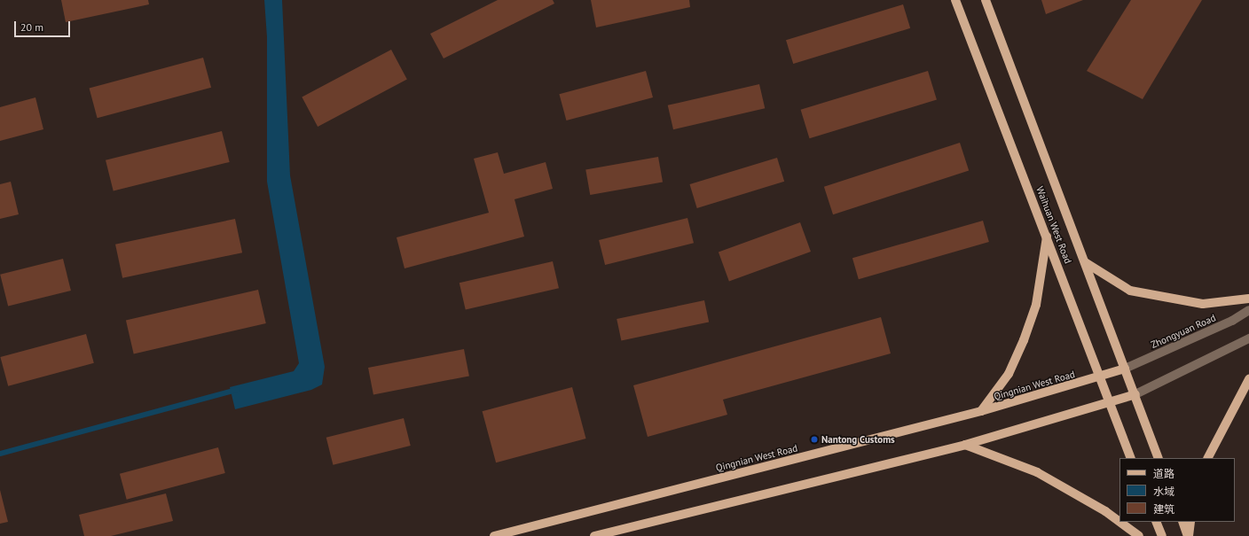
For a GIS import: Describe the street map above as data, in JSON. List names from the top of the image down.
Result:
{
  "streets": {
    "main road": ["Waihuan West Road", "Qingnian West Road"],
    "street": ["Zhongyuan Road"]
  },
  "crossings": [
    ["Waihuan West Road", "Zhongyuan Road"],
    ["Waihuan West Road", "Qingnian West Road"],
    ["Zhongyuan Road", "Qingnian West Road"]
  ],
  "places": ["Nantong Customs"],
  "legend": ["道路", "水域", "建筑"],
  "scale_bar": "20 m"
}
